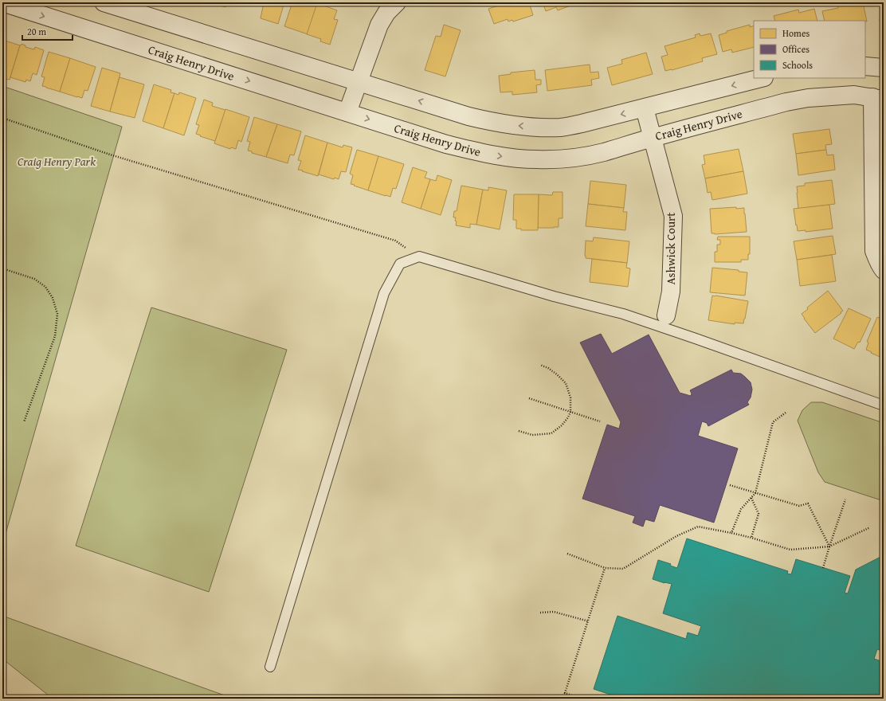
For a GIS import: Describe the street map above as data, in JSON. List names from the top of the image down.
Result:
{
  "streets": {
    "street": ["Craig Henry Drive", "Ashwick Court"]
  },
  "crossings": [
    ["Craig Henry Drive", "Ashwick Court"]
  ],
  "parks": ["Craig Henry Park"],
  "legend": ["Homes", "Offices", "Schools"],
  "scale_bar": "20 m"
}
